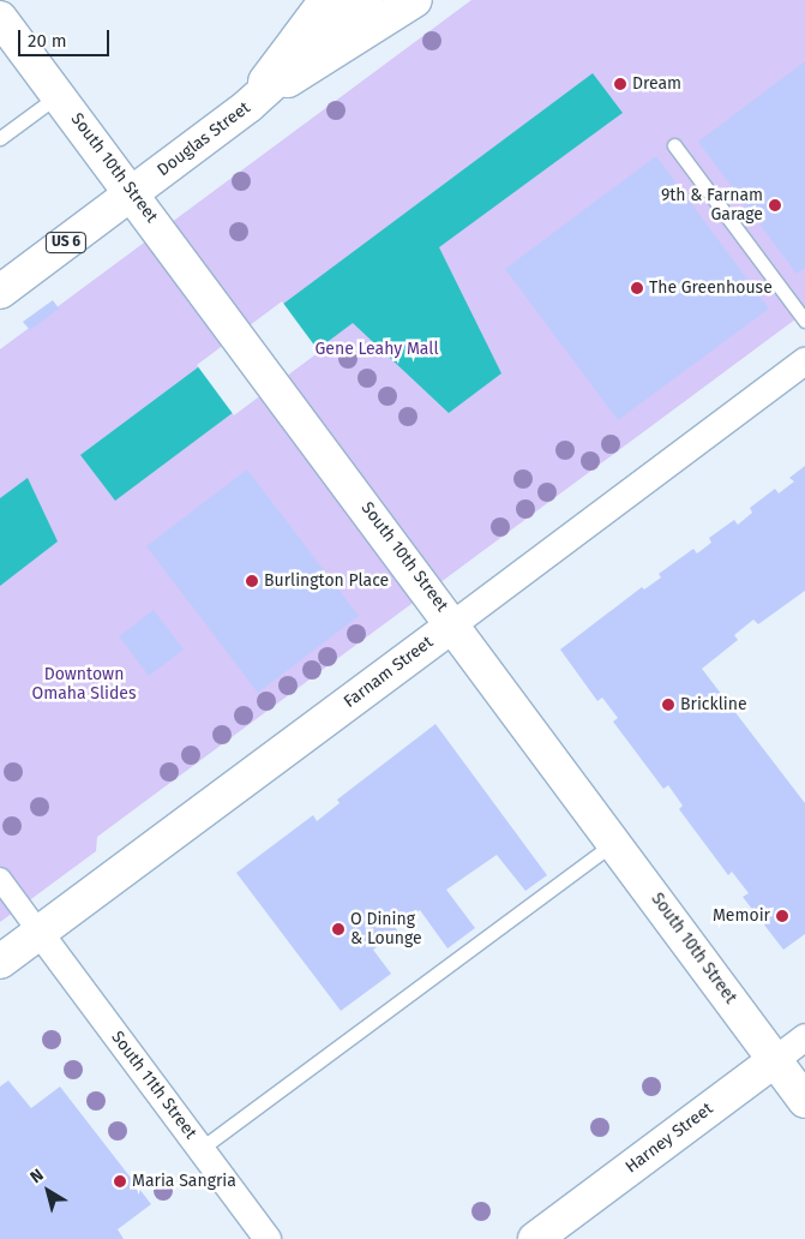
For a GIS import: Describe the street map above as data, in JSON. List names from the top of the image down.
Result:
{
  "streets": {
    "main road": [
      "Douglas Street",
      "South 10th Street",
      "US 6",
      "Farnam Street",
      "Harney Street"
    ],
    "street": ["South 11th Street"]
  },
  "crossings": [
    ["Douglas Street", "South 10th Street"],
    ["Douglas Street", "US 6"],
    ["South 10th Street", "Farnam Street"],
    ["South 10th Street", "Harney Street"],
    ["Farnam Street", "South 11th Street"]
  ],
  "parks": ["Gene Leahy Mall", "Downtown Omaha Slides"],
  "places": [
    "Dream",
    "9th & Farnam Garage",
    "The Greenhouse",
    "Burlington Place",
    "Brickline",
    "Memoir",
    "O Dining & Lounge",
    "Maria Sangria"
  ],
  "scale_bar": "20 m",
  "north": "top left"
}
